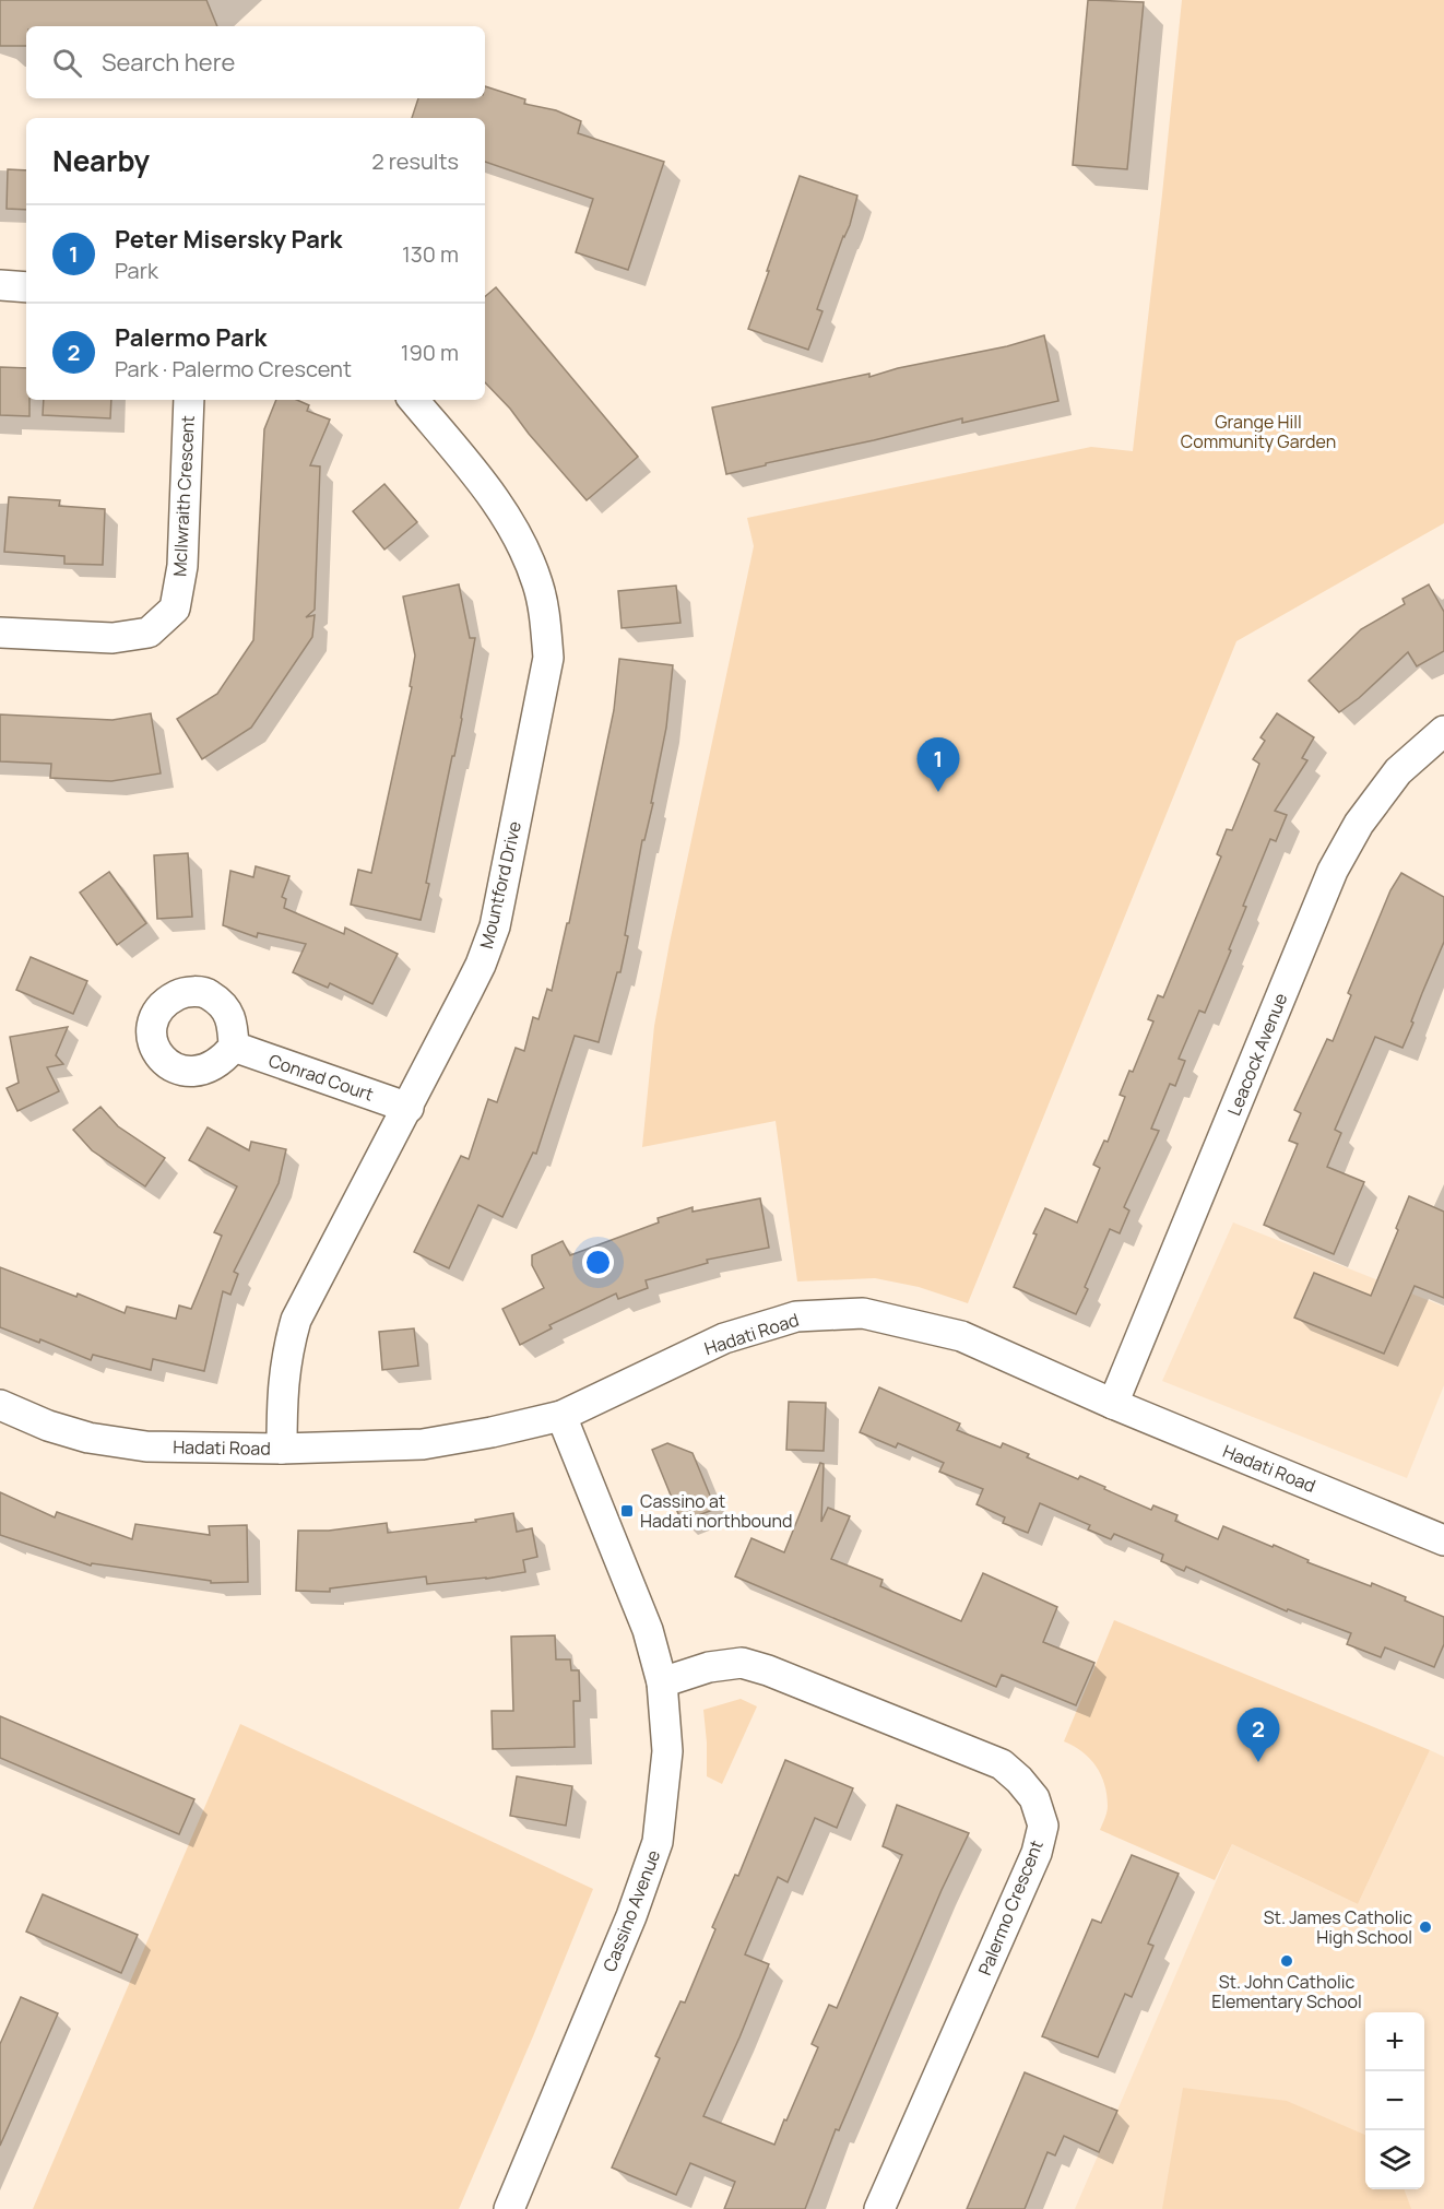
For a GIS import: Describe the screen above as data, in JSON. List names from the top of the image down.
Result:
{
  "streets": {
    "street": [
      "McIlwraith Crescent",
      "Mountford Drive",
      "Leacock Avenue",
      "Conrad Court",
      "Hadati Road",
      "Palermo Crescent",
      "Cassino Avenue"
    ]
  },
  "crossings": [
    ["Mountford Drive", "Conrad Court"],
    ["Mountford Drive", "Hadati Road"],
    ["Leacock Avenue", "Hadati Road"],
    ["Hadati Road", "Cassino Avenue"],
    ["Palermo Crescent", "Cassino Avenue"]
  ],
  "parks": ["Grange Hill Community Garden"],
  "places": {
    "transit": ["Cassino at Hadati northbound"],
    "other": ["St. James Catholic High School", "St. John Catholic Elementary School"]
  },
  "page": {
    "search": "Search here",
    "heading": ["Nearby", "2 results"],
    "list": [
      {
        "mark": "1",
        "name": "Peter Misersky Park",
        "note": "Park",
        "value": "130 m"
      },
      {
        "mark": "2",
        "name": "Palermo Park",
        "note": "Park · Palermo Crescent",
        "value": "190 m"
      }
    ],
    "pins": ["1", "2"],
    "map_buttons": ["+", "−"]
  }
}
